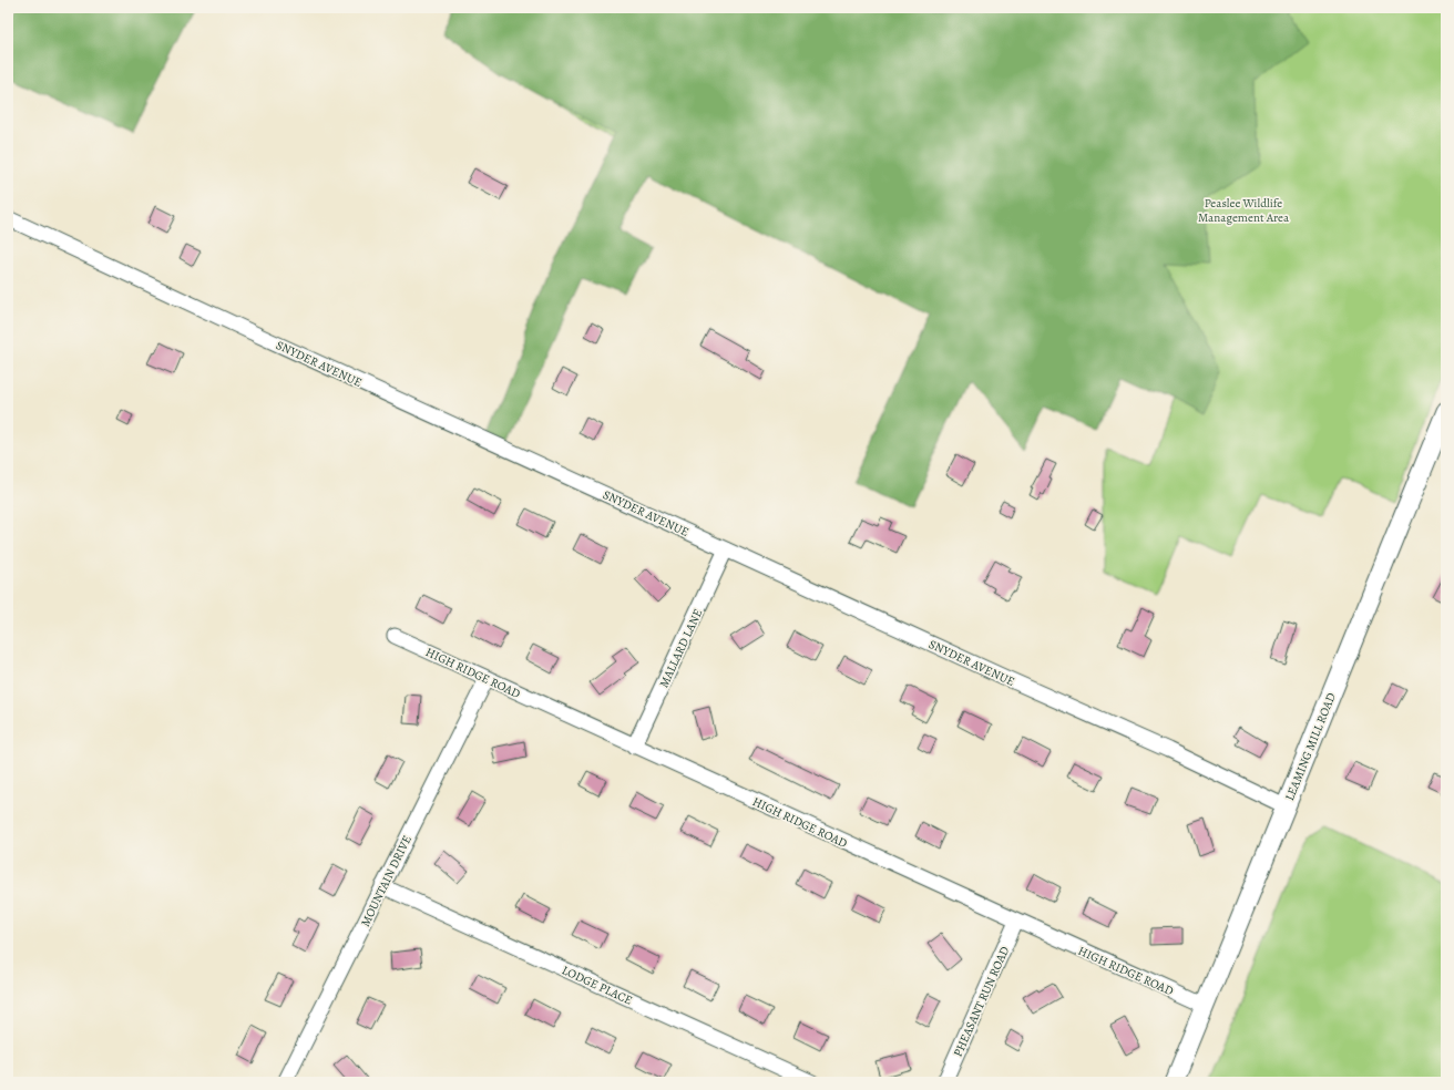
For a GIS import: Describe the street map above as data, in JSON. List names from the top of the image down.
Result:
{
  "streets": {
    "street": [
      "SNYDER AVENUE",
      "MALLARD LANE",
      "HIGH RIDGE ROAD",
      "LEAMING MILL ROAD",
      "MOUNTAIN DRIVE",
      "LODGE PLACE",
      "PHEASANT RUN ROAD"
    ]
  },
  "crossings": [
    ["SNYDER AVENUE", "MALLARD LANE"],
    ["SNYDER AVENUE", "LEAMING MILL ROAD"],
    ["MALLARD LANE", "HIGH RIDGE ROAD"],
    ["HIGH RIDGE ROAD", "LEAMING MILL ROAD"],
    ["HIGH RIDGE ROAD", "MOUNTAIN DRIVE"],
    ["HIGH RIDGE ROAD", "PHEASANT RUN ROAD"],
    ["MOUNTAIN DRIVE", "LODGE PLACE"]
  ],
  "parks": ["Peaslee Wildlife Management Area"]
}
